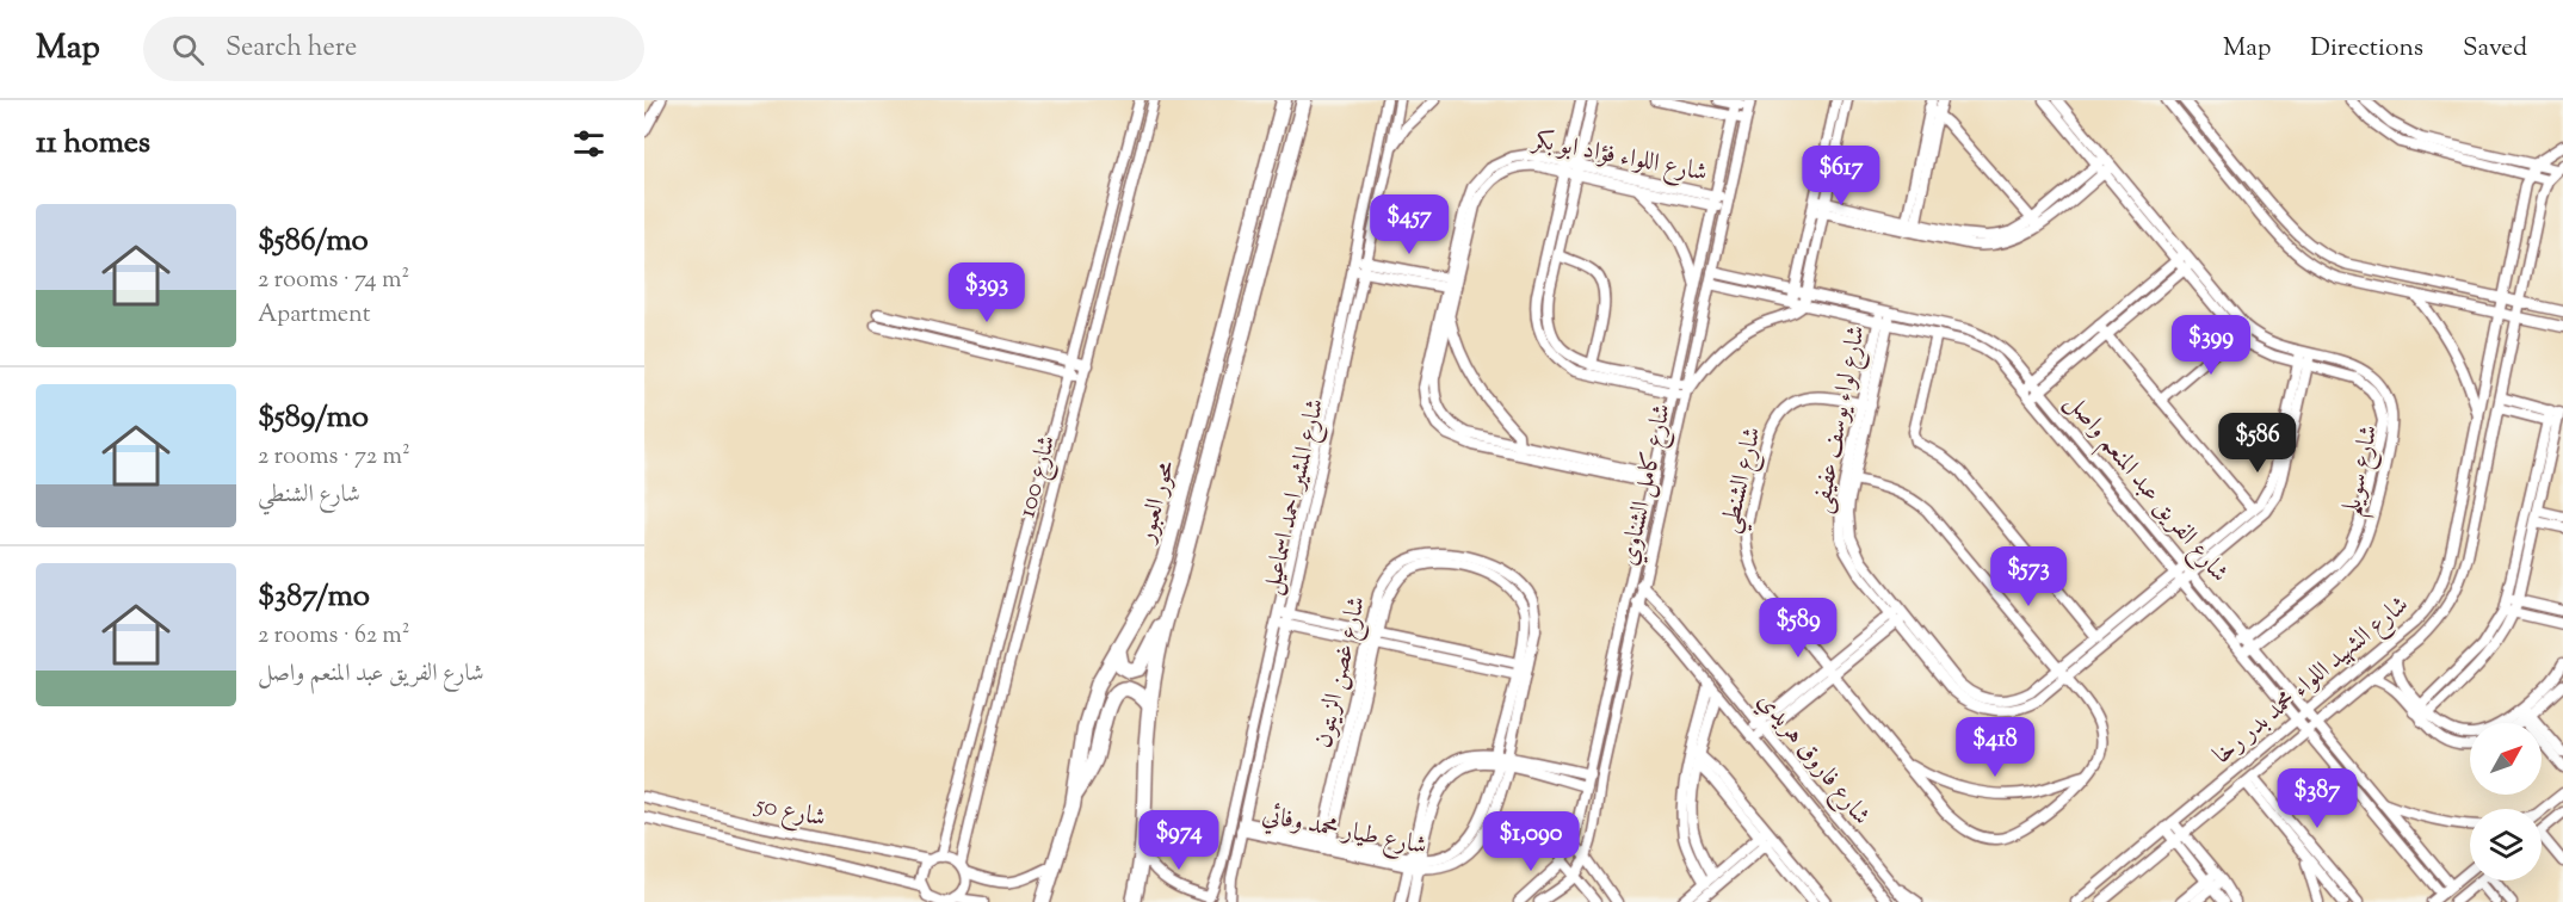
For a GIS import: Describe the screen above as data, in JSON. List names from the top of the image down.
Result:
{
  "streets": {
    "highway": ["محور العبور"],
    "street": [
      "شارع اللواء فؤاد ابو بكر",
      "شارع لواء يوسف عفيفى",
      "شارع سويلم",
      "شارع 100",
      "شارع الشنطي",
      "شارع كامل الشناوي",
      "شارع الفريق عبد المنعم واصل",
      "شارع المشير احمد اسماعيل",
      "شارع غصن الزيتون",
      "شارع الشهيد اللواء محمد بدر رخا",
      "شارع فاروق هريدي",
      "شارع 50",
      "شارع طيار محمد وفائي"
    ]
  },
  "crossings": [
    ["شارع اللواء فؤاد ابو بكر", "شارع كامل الشناوي"],
    ["شارع لواء يوسف عفيفى", "شارع الشنطي"],
    ["شارع لواء يوسف عفيفى", "شارع الفريق عبد المنعم واصل"],
    ["شارع سويلم", "شارع الفريق عبد المنعم واصل"],
    ["شارع 100", "شارع 50"],
    ["شارع كامل الشناوي", "شارع الفريق عبد المنعم واصل"],
    ["شارع كامل الشناوي", "شارع فاروق هريدي"],
    ["شارع الفريق عبد المنعم واصل", "شارع الشهيد اللواء محمد بدر رخا"],
    ["شارع المشير احمد اسماعيل", "شارع طيار محمد وفائي"],
    ["شارع غصن الزيتون", "شارع طيار محمد وفائي"]
  ],
  "north": "top right",
  "page": {
    "header": "Map",
    "search": "Search here",
    "nav": ["Map", "Directions", "Saved"],
    "heading": "11 homes",
    "price": [
      "$617",
      "$457",
      "$393",
      "$399",
      "$586",
      "$573",
      "$589",
      "$418",
      "$387",
      "$974",
      "$1,090"
    ],
    "list": [
      {
        "name": "$586/mo",
        "note": "2 rooms · 74 m² · Apartment"
      },
      {
        "name": "$589/mo",
        "note": "2 rooms · 72 m² · شارع الشنطي"
      },
      {
        "name": "$387/mo",
        "note": "2 rooms · 62 m² · شارع الفريق عبد المنعم واصل"
      }
    ]
  }
}
